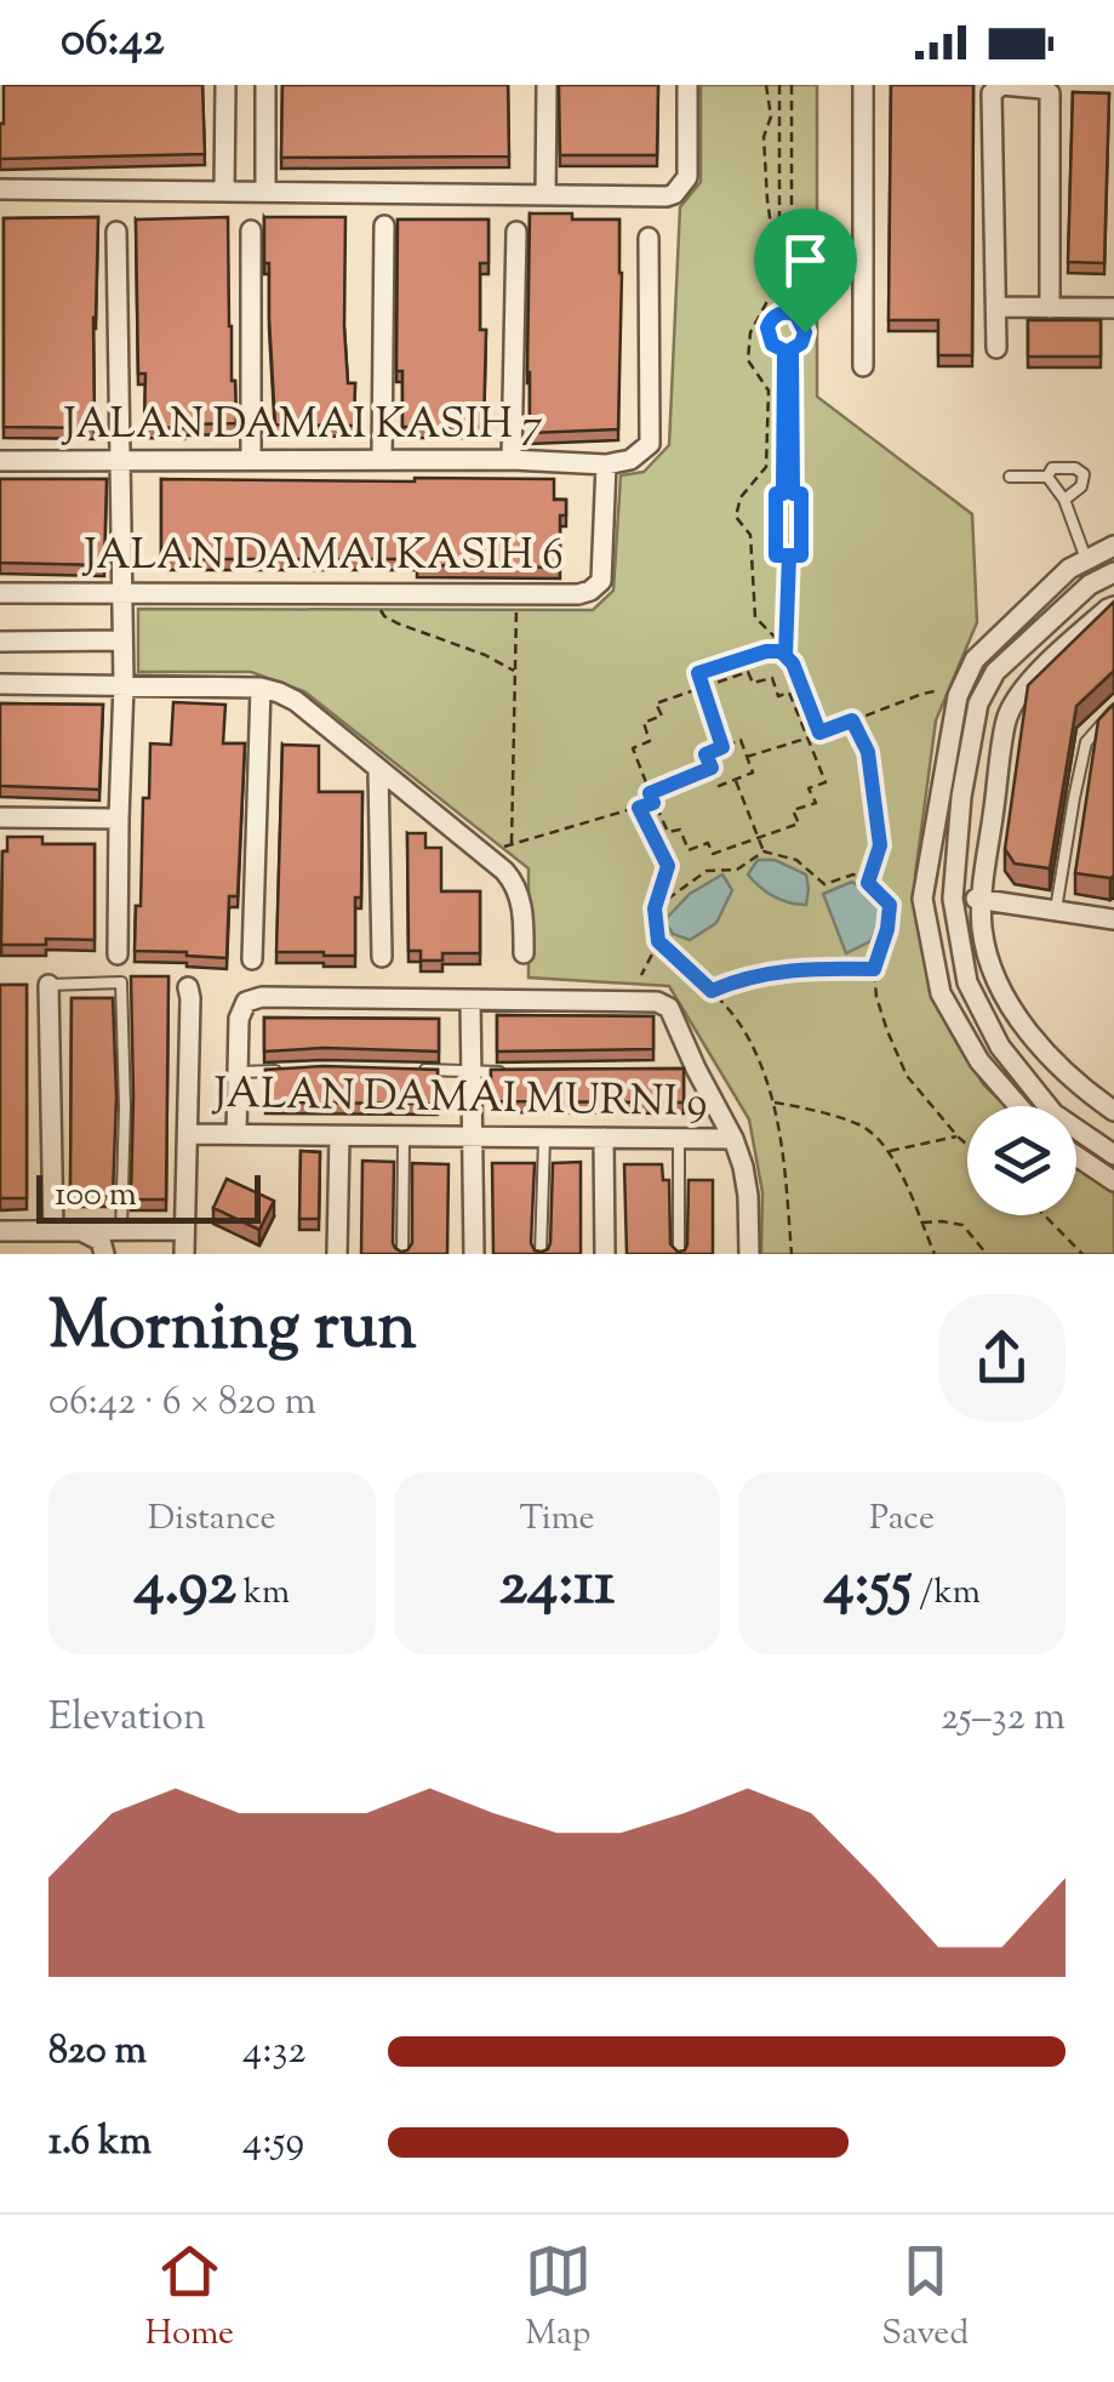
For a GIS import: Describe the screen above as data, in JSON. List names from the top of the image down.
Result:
{
  "streets": {
    "street": ["JALAN DAMAI KASIH 7", "JALAN DAMAI KASIH 6", "JALAN DAMAI MURNI 9"]
  },
  "crossings": [
    ["JALAN DAMAI KASIH 7", "JALAN DAMAI KASIH 6"]
  ],
  "scale_bar": "100 m",
  "page": {
    "status": "06:42",
    "scale": "100 m",
    "heading": ["Morning run", "06:42 · 6 × 820 m"],
    "stats": [
      ["Distance", "4.92 km"],
      ["Time", "24:11"],
      ["Pace", "4:55 /km"]
    ],
    "chart": ["Elevation", "25–32 m"],
    "list": [
      {
        "name": "820 m",
        "note": "4:32"
      },
      {
        "name": "1.6 km",
        "note": "4:59"
      }
    ],
    "tabs": ["Home", "Map", "Saved"]
  }
}
